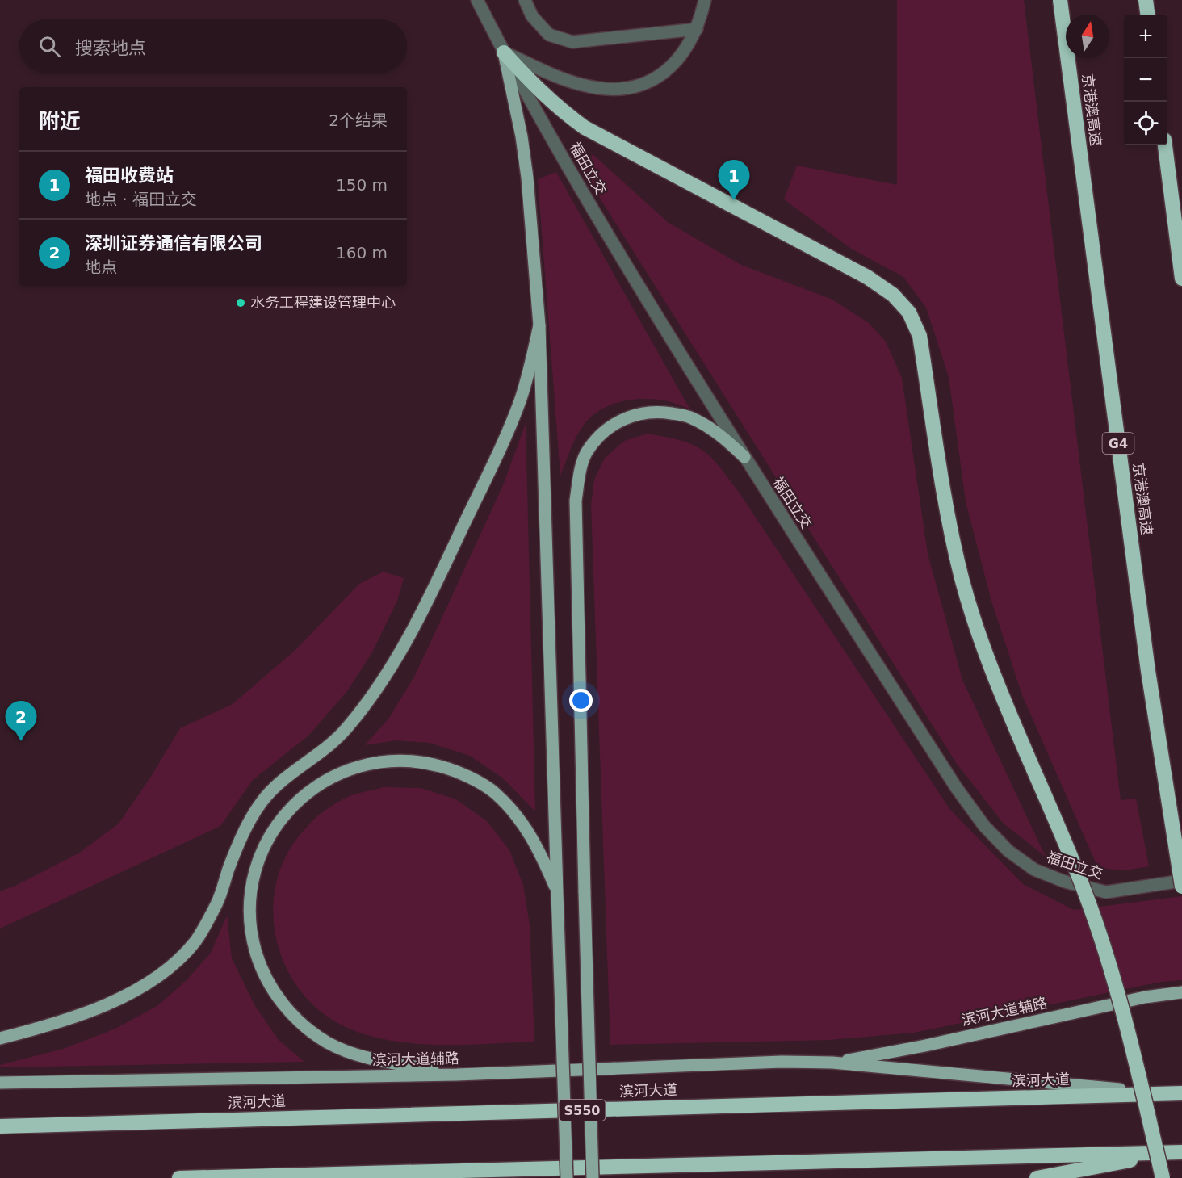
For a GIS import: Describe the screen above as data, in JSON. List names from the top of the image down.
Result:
{
  "streets": {
    "highway": [
      "京港澳高速",
      "G4",
      "滨河大道",
      "S550"
    ],
    "main road": ["滨河大道辅路"],
    "street": ["福田立交"]
  },
  "crossings": [
    ["滨河大道辅路", "滨河大道"]
  ],
  "places": ["水务工程建设管理中心"],
  "north": "top",
  "page": {
    "map_buttons": ["+", "−"],
    "search": "搜索地点",
    "heading": ["附近", "2个结果"],
    "list": [
      {
        "mark": "1",
        "name": "福田收费站",
        "note": "地点 · 福田立交",
        "value": "150 m"
      },
      {
        "mark": "2",
        "name": "深圳证券通信有限公司",
        "note": "地点",
        "value": "160 m"
      }
    ],
    "pins": ["1", "2"]
  }
}
